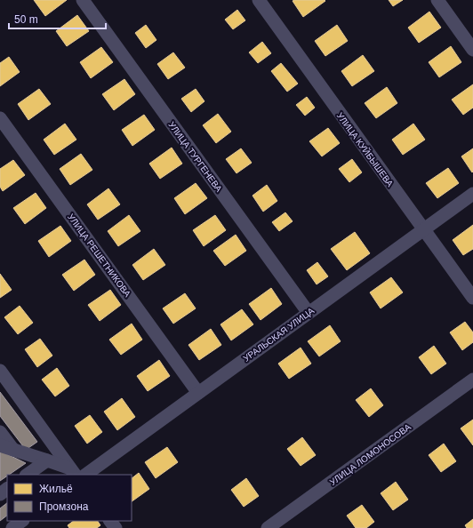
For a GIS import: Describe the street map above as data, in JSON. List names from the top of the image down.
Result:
{
  "streets": {
    "street": [
      "УЛИЦА КУЙБЫШЕВА",
      "УЛИЦА ТУРГЕНЕВА",
      "УЛИЦА РЕШЕТНИКОВА",
      "УРАЛЬСКАЯ УЛИЦА",
      "УЛИЦА ЛОМОНОСОВА"
    ]
  },
  "crossings": [
    ["УЛИЦА КУЙБЫШЕВА", "УРАЛЬСКАЯ УЛИЦА"],
    ["УЛИЦА ТУРГЕНЕВА", "УРАЛЬСКАЯ УЛИЦА"],
    ["УЛИЦА РЕШЕТНИКОВА", "УРАЛЬСКАЯ УЛИЦА"]
  ],
  "legend": ["Жильё", "Промзона"],
  "scale_bar": "50 m"
}
